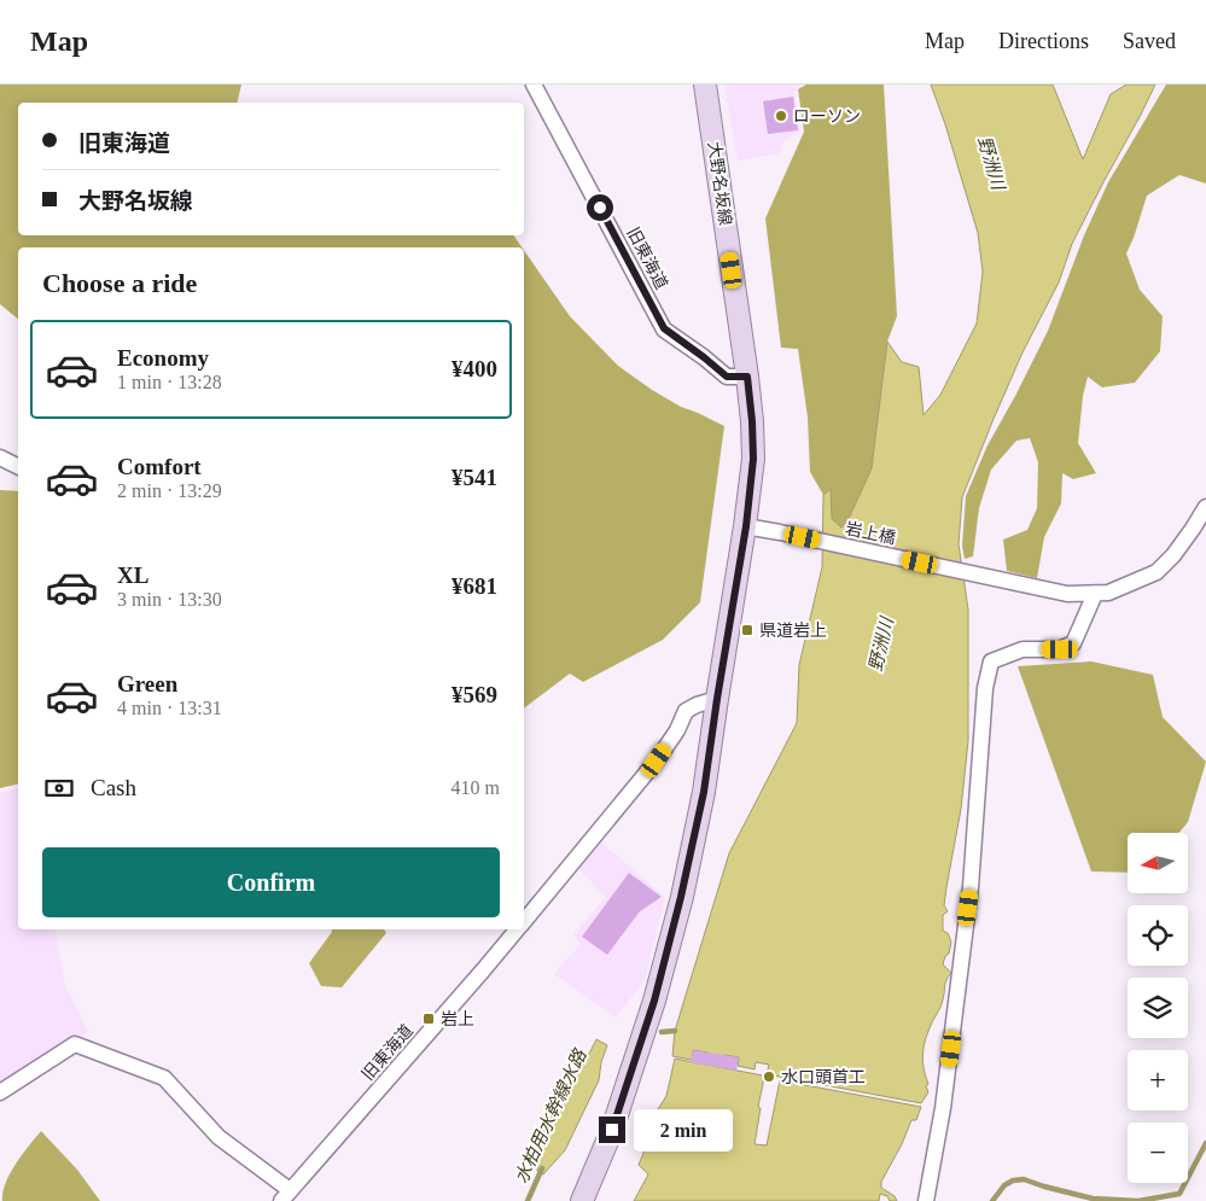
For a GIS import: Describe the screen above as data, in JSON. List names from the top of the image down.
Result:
{
  "streets": {
    "main road": ["大野名坂線"],
    "street": ["旧東海道", "岩上橋"]
  },
  "crossings": [
    ["大野名坂線", "旧東海道"],
    ["大野名坂線", "岩上橋"]
  ],
  "water": ["野洲川", "水柏用水幹線水路"],
  "places": {
    "other": ["ローソン", "水口頭首工"],
    "transit": ["県道岩上", "岩上"]
  },
  "north": "left",
  "page": {
    "header": "Map",
    "nav": ["Map", "Directions", "Saved"],
    "banner": ["旧東海道", "大野名坂線"],
    "heading": "Choose a ride",
    "list": [
      {
        "name": "Economy",
        "note": "1 min · 13:28",
        "value": "¥400"
      },
      {
        "name": "Comfort",
        "note": "2 min · 13:29",
        "value": "¥541"
      },
      {
        "name": "XL",
        "note": "3 min · 13:30",
        "value": "¥681"
      },
      {
        "name": "Green",
        "note": "4 min · 13:31",
        "value": "¥569"
      }
    ],
    "pay": ["Cash", "410 m"],
    "map_buttons": ["+", "−"],
    "buttons": "Confirm",
    "bubble": "2 min"
  }
}
